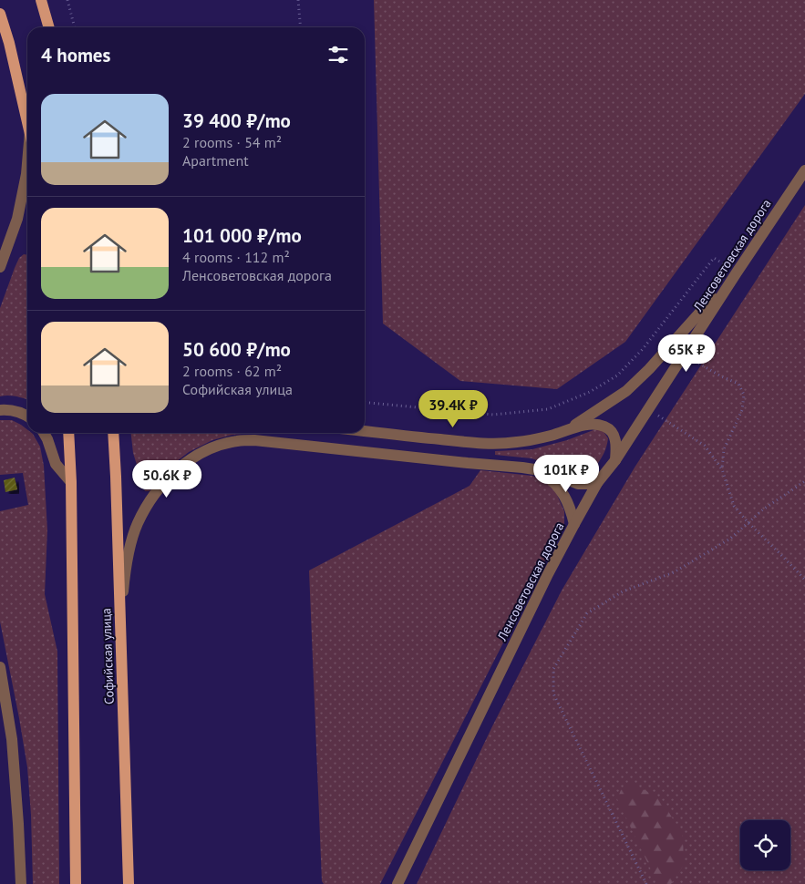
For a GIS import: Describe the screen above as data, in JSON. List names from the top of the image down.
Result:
{
  "streets": {
    "main road": ["Софийская улица"],
    "street": ["Ленсоветовская дорога"]
  },
  "page": {
    "heading": "4 homes",
    "list": [
      {
        "name": "39 400 ₽/mo",
        "note": "2 rooms · 54 m² · Apartment"
      },
      {
        "name": "101 000 ₽/mo",
        "note": "4 rooms · 112 m² · Ленсоветовская дорога"
      },
      {
        "name": "50 600 ₽/mo",
        "note": "2 rooms · 62 m² · Софийская улица"
      }
    ],
    "price": [
      "65K ₽",
      "39.4K ₽",
      "101K ₽",
      "50.6K ₽"
    ]
  }
}
